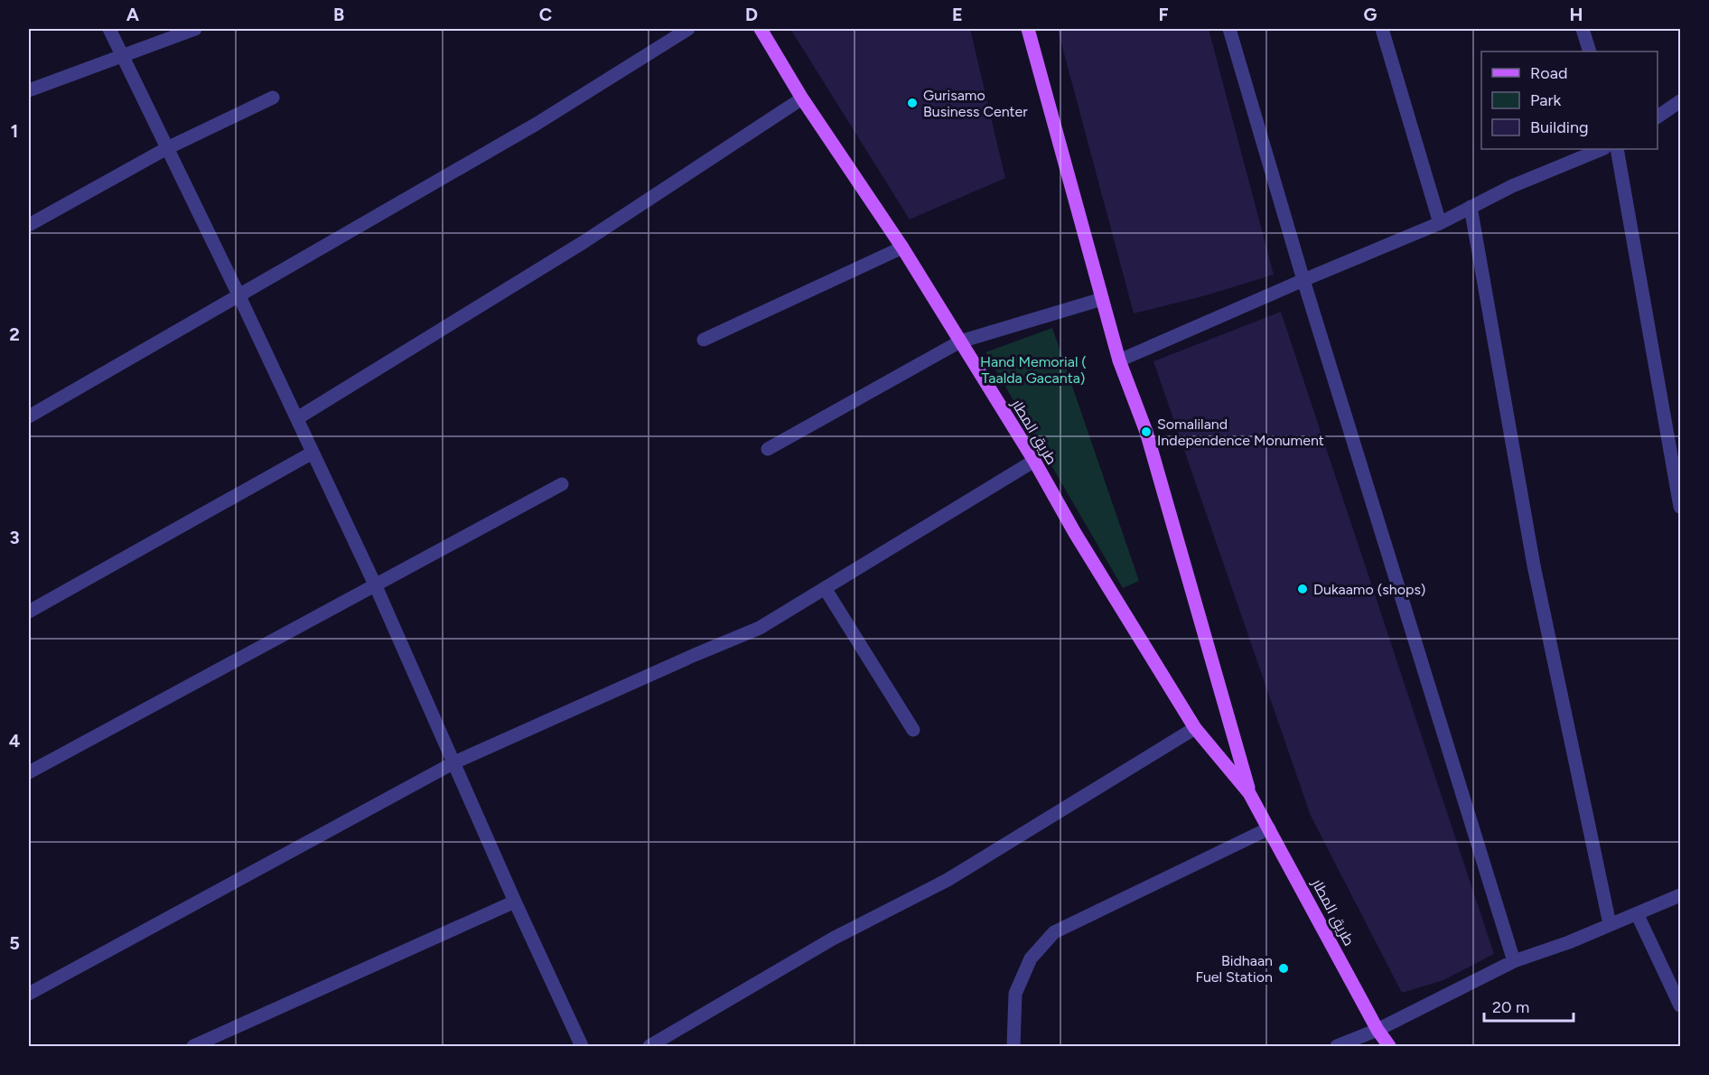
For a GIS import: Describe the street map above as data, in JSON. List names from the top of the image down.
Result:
{
  "streets": {
    "main road": ["طريق المطار"]
  },
  "parks": ["Hand Memorial ( Taalda Gacanta)"],
  "places": [
    "Gurisamo Business Center",
    "Somaliland Independence Monument",
    "Dukaamo (shops)",
    "Bidhaan Fuel Station"
  ],
  "legend": ["Road", "Park", "Building"],
  "scale_bar": "20 m",
  "grid": {
    "columns": [
      "A",
      "B",
      "C",
      "D",
      "E",
      "F",
      "G",
      "H"
    ],
    "rows": [
      "1",
      "2",
      "3",
      "4",
      "5"
    ]
  }
}
